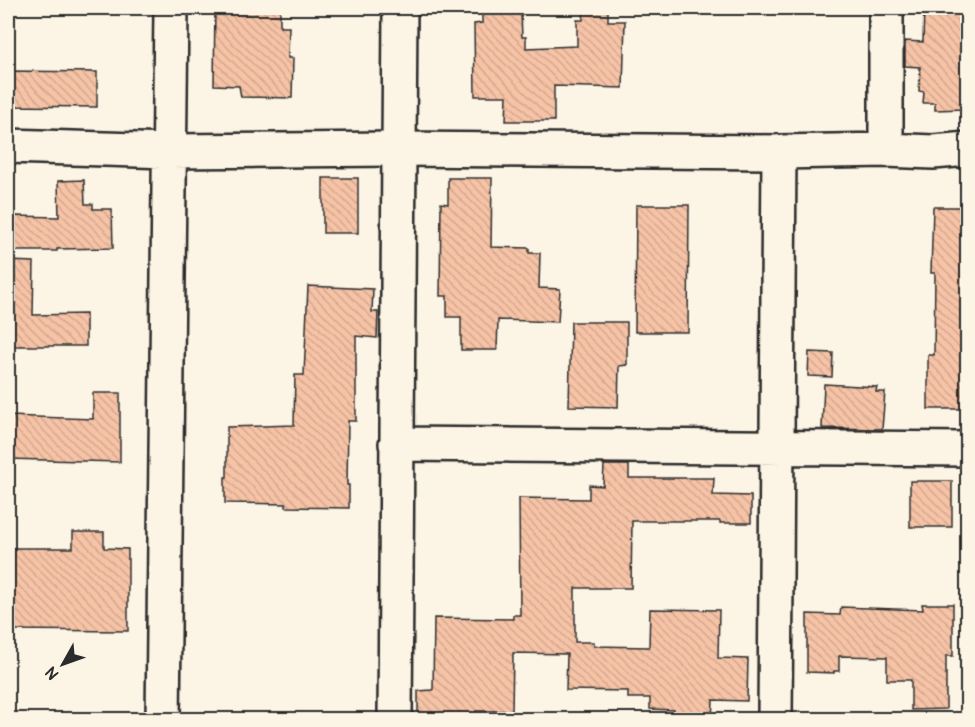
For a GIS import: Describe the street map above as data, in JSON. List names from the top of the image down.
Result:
{
  "north": "bottom left"
}
